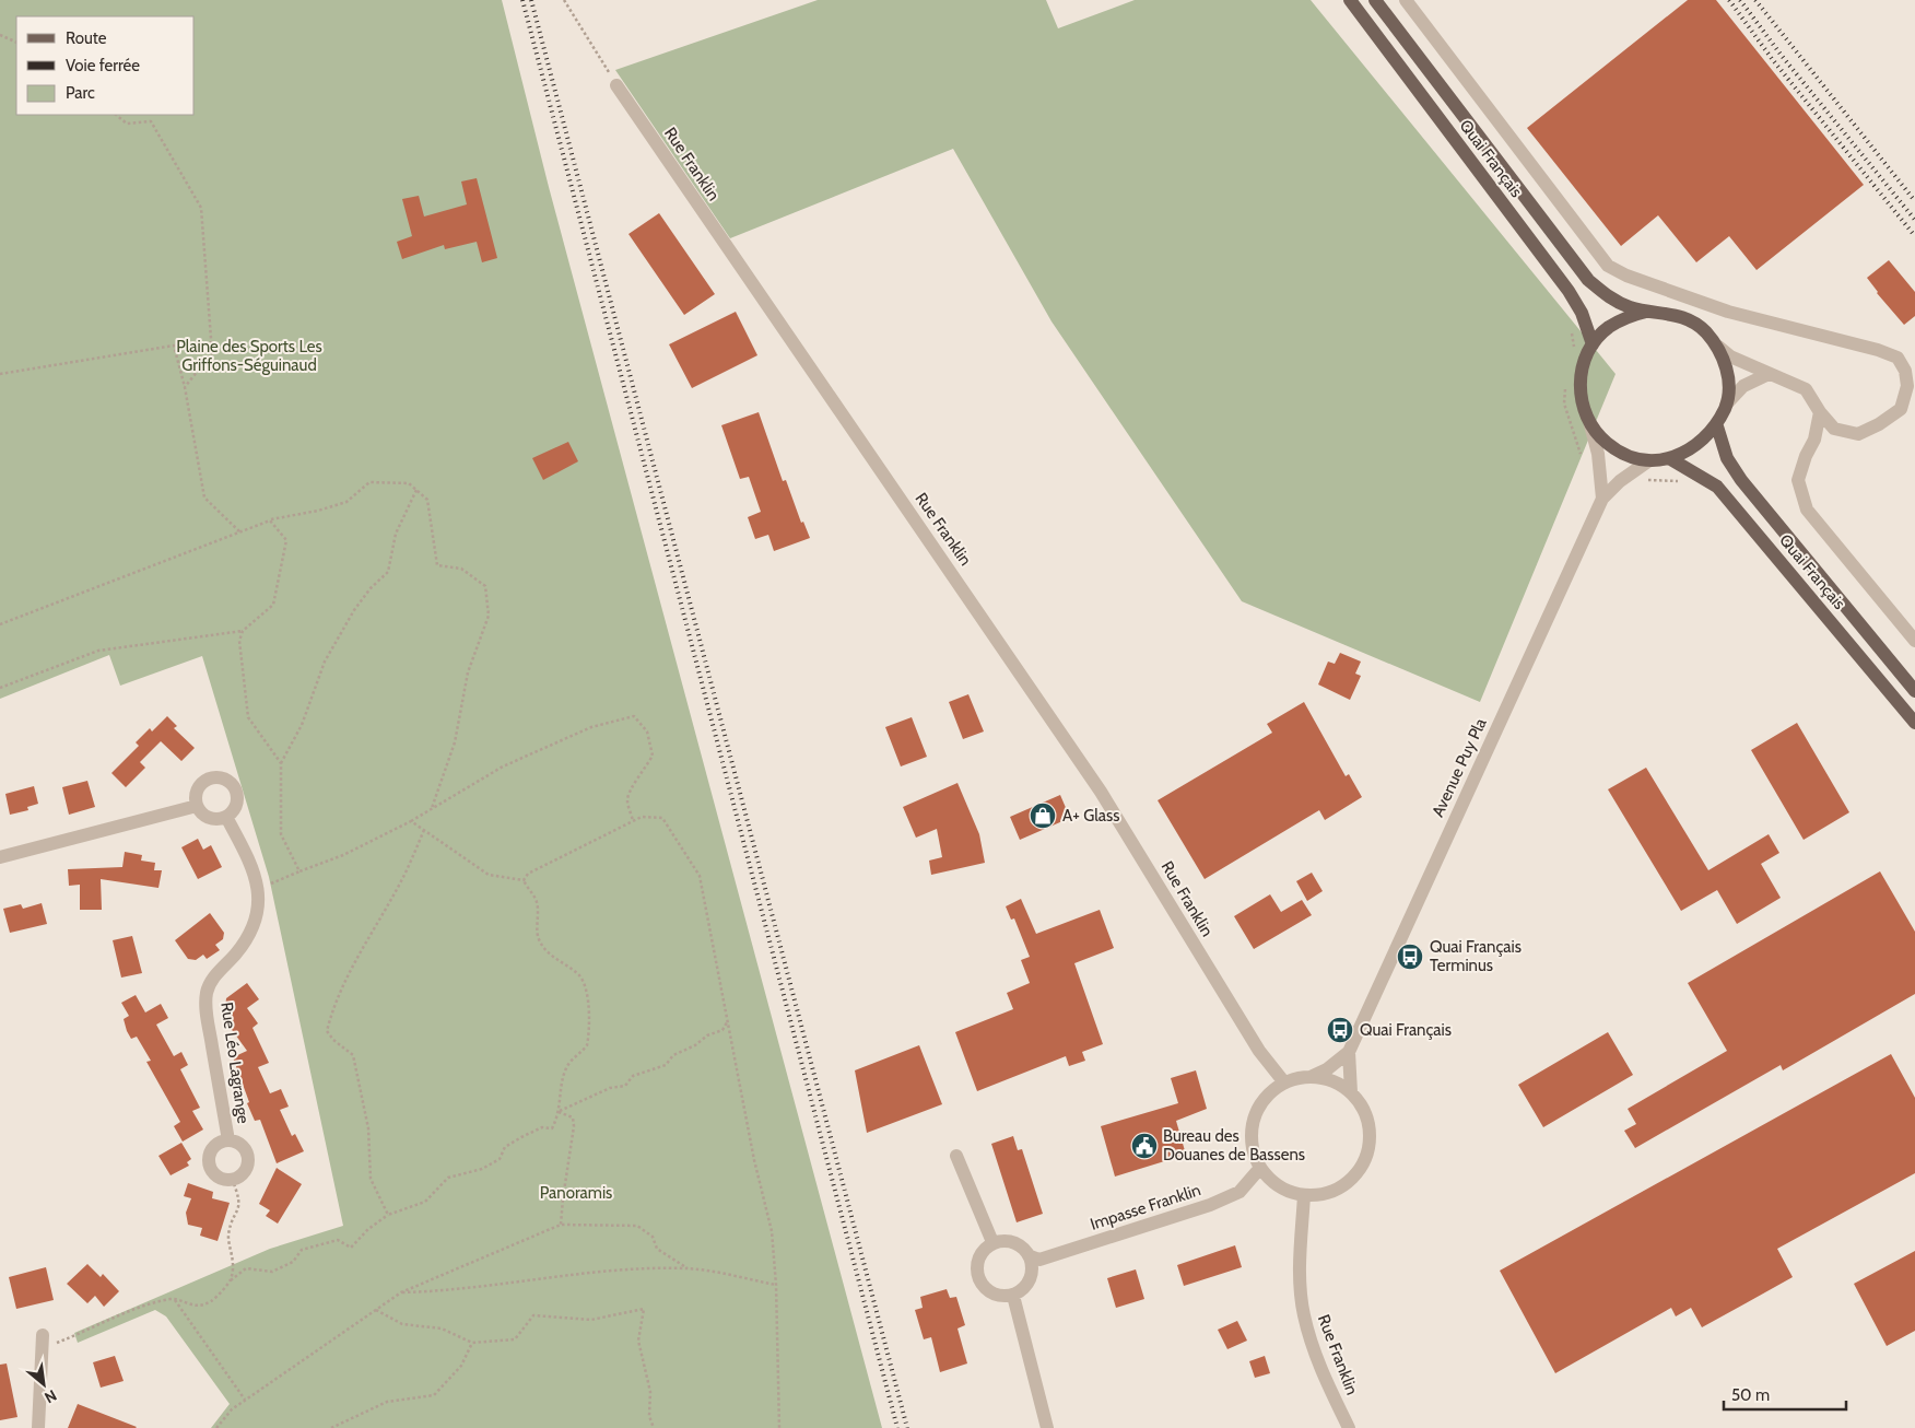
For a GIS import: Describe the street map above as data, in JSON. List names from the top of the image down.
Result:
{
  "streets": {
    "main road": ["Quai Français"],
    "street": [
      "Rue Franklin",
      "Avenue Puy Pla",
      "Rue Léo Lagrange",
      "Impasse Franklin"
    ]
  },
  "crossings": [
    ["Quai Français", "Avenue Puy Pla"],
    ["Rue Franklin", "Avenue Puy Pla"],
    ["Rue Franklin", "Impasse Franklin"],
    ["Avenue Puy Pla", "Impasse Franklin"]
  ],
  "parks": ["Plaine des Sports Les Griffons-Séguinaud", "Panoramis"],
  "places": {
    "shop": ["A+ Glass"],
    "bus stop": ["Quai Français Terminus", "Quai Français"],
    "public building": ["Bureau des Douanes de Bassens"]
  },
  "legend": ["Route", "Voie ferrée", "Parc"],
  "scale_bar": "50 m",
  "north": "bottom right"
}
